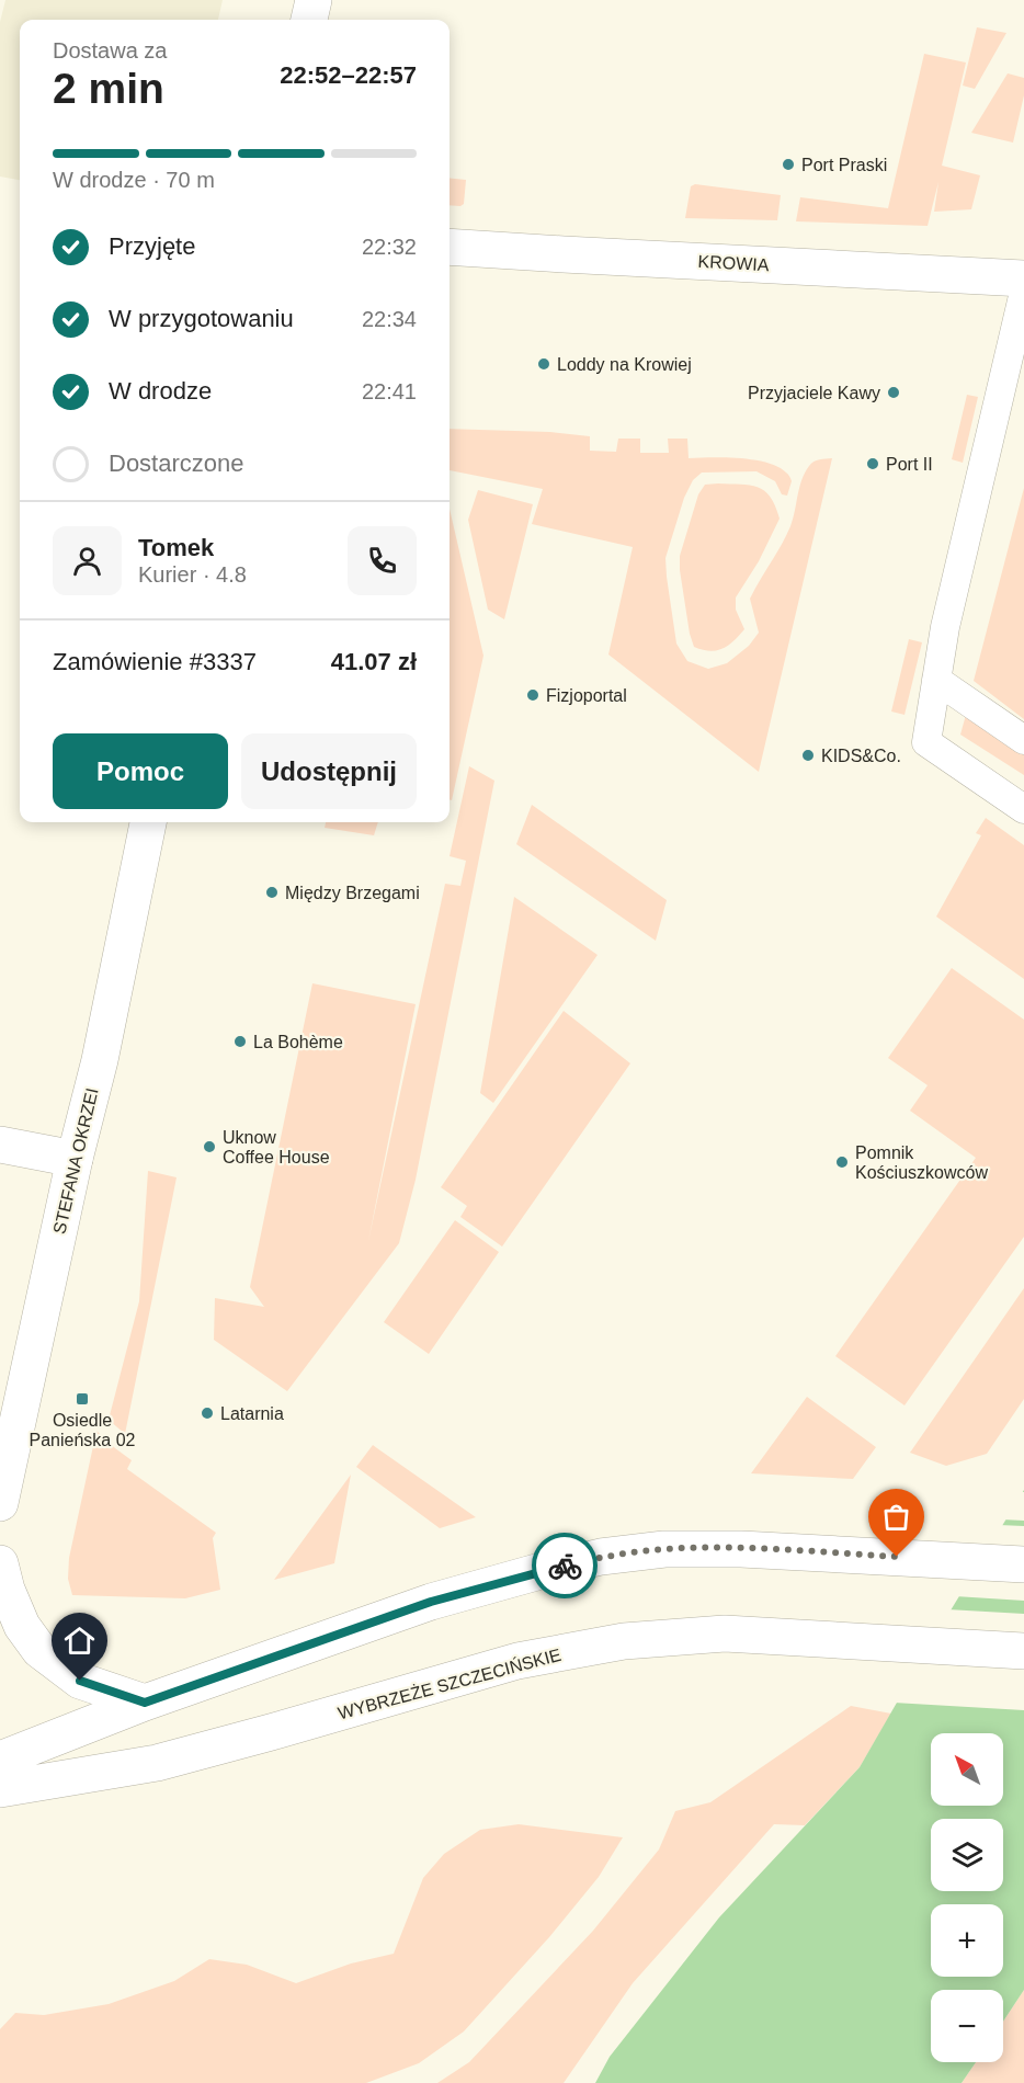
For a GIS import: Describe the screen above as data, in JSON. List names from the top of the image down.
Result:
{
  "streets": {
    "main road": ["KROWIA", "STEFANA OKRZEI", "WYBRZEŻE SZCZECIŃSKIE"]
  },
  "places": {
    "other": [
      "Port Praski",
      "Loddy na Krowiej",
      "Przyjaciele Kawy",
      "Port II",
      "Fizjoportal",
      "KIDS&Co.",
      "Między Brzegami",
      "La Bohème",
      "Uknow Coffee House",
      "Pomnik Kościuszkowców",
      "Latarnia"
    ],
    "transit": ["Osiedle Panieńska 02"]
  },
  "north": "top left",
  "page": {
    "heading": ["2 min", "Dostawa za", "22:52–22:57"],
    "panel": [
      "Tomek",
      "Kurier · 4.8",
      "Zamówienie #3337",
      "41.07 zł"
    ],
    "bar": "W drodze · 70 m",
    "list": [
      ["Przyjęte", "22:32"],
      ["W przygotowaniu", "22:34"],
      ["W drodze", "22:41"],
      "Dostarczone"
    ],
    "buttons": ["Pomoc", "Udostępnij"],
    "map_buttons": ["+", "−"]
  }
}
